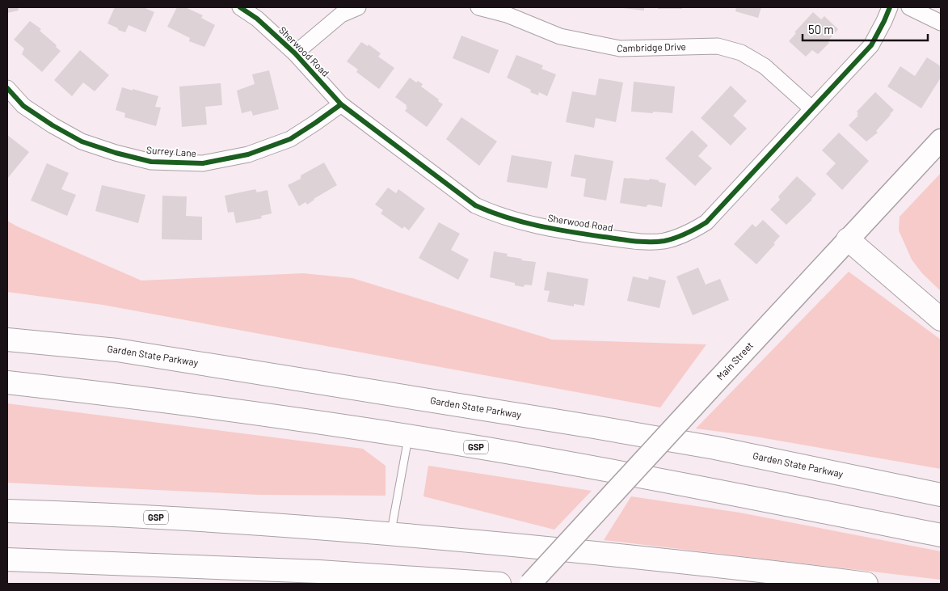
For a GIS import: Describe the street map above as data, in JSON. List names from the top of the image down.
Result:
{
  "streets": {
    "highway": ["Garden State Parkway", "GSP"],
    "main road": ["Main Street"],
    "street": ["Cambridge Drive", "Sherwood Road", "Surrey Lane"]
  },
  "crossings": [
    ["Cambridge Drive", "Sherwood Road"],
    ["Sherwood Road", "Surrey Lane"]
  ],
  "scale_bar": "50 m"
}
